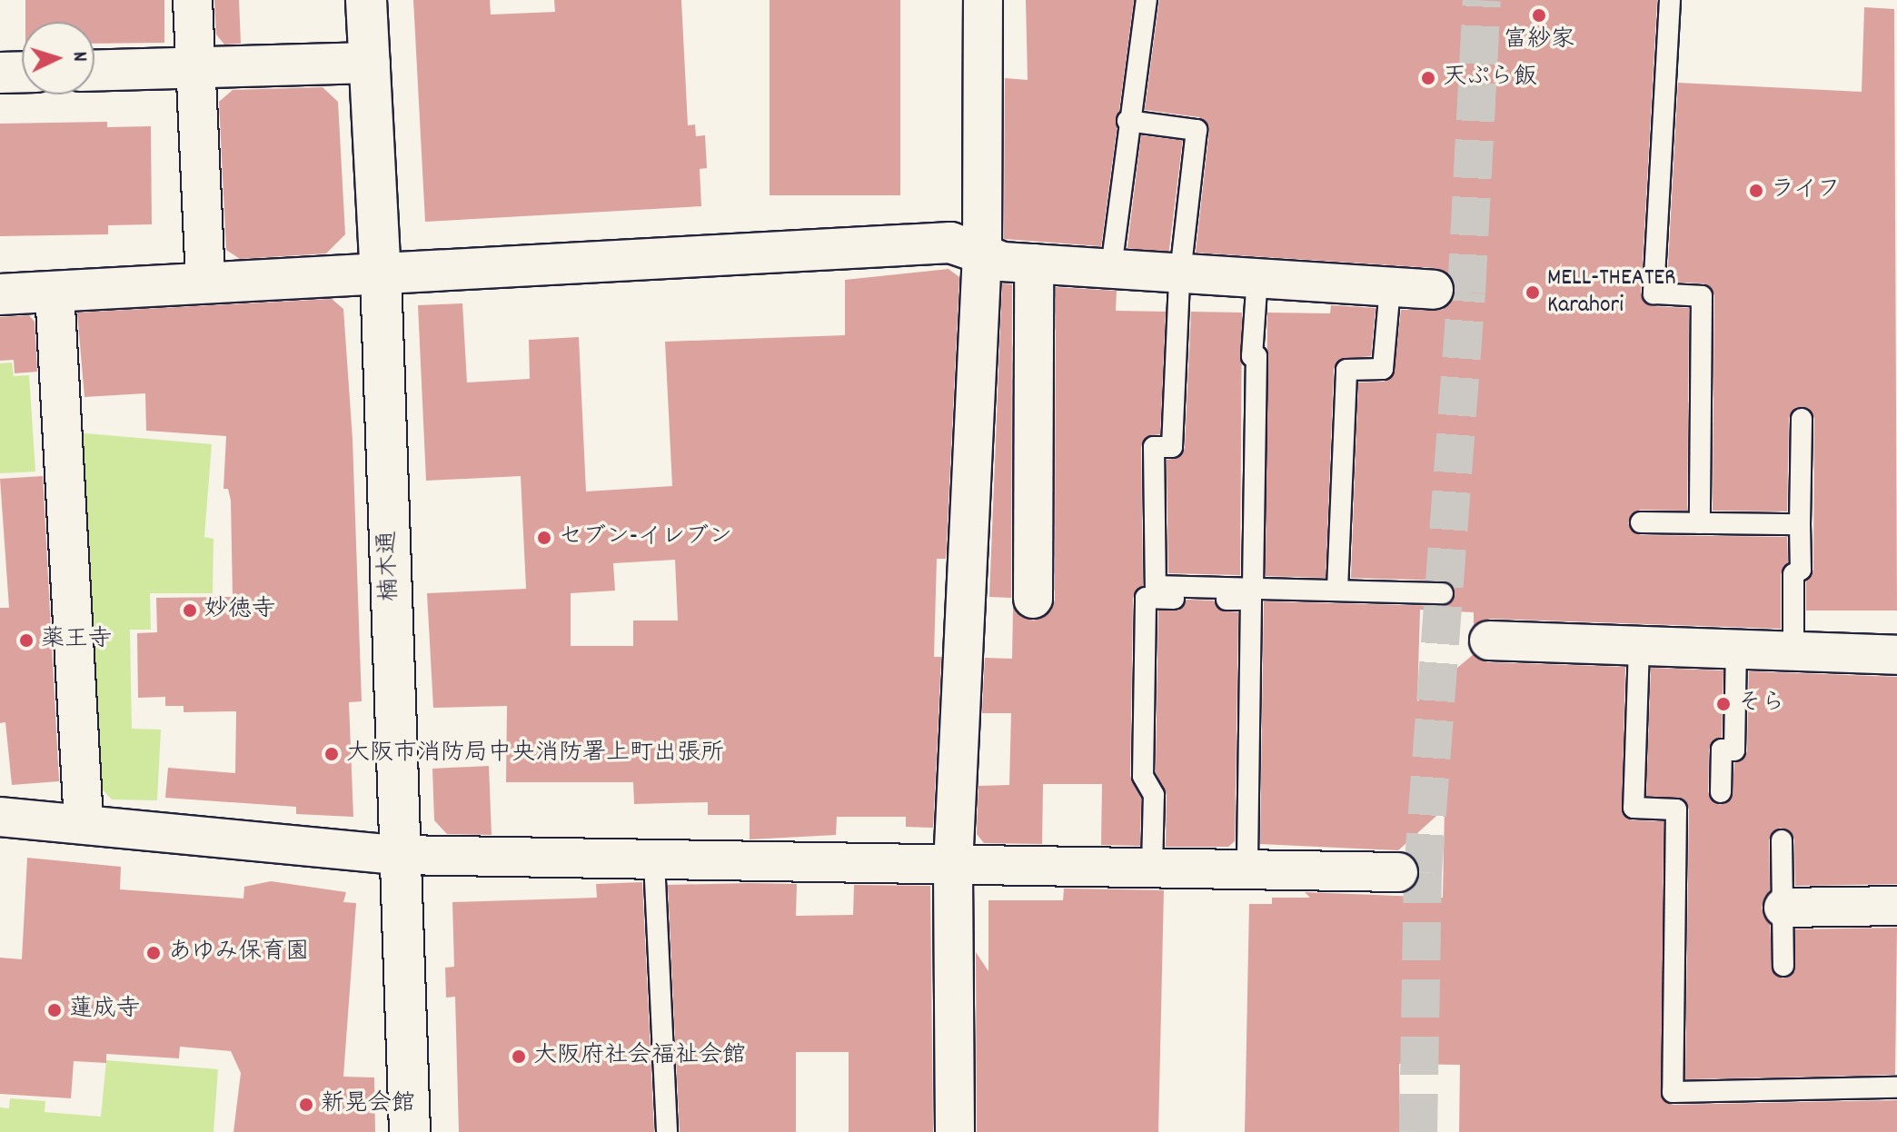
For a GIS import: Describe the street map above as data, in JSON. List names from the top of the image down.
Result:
{
  "streets": {
    "street": ["楠木通"]
  },
  "places": [
    "富紗家",
    "天ぷら飯",
    "ライフ",
    "MELL-THEATER Karahori",
    "セブン-イレブン",
    "妙徳寺",
    "薬王寺",
    "そら",
    "大阪市消防局中央消防署上町出張所",
    "あゆみ保育園",
    "蓮成寺",
    "大阪府社会福祉会館",
    "新晃会館"
  ],
  "north": "right"
}
